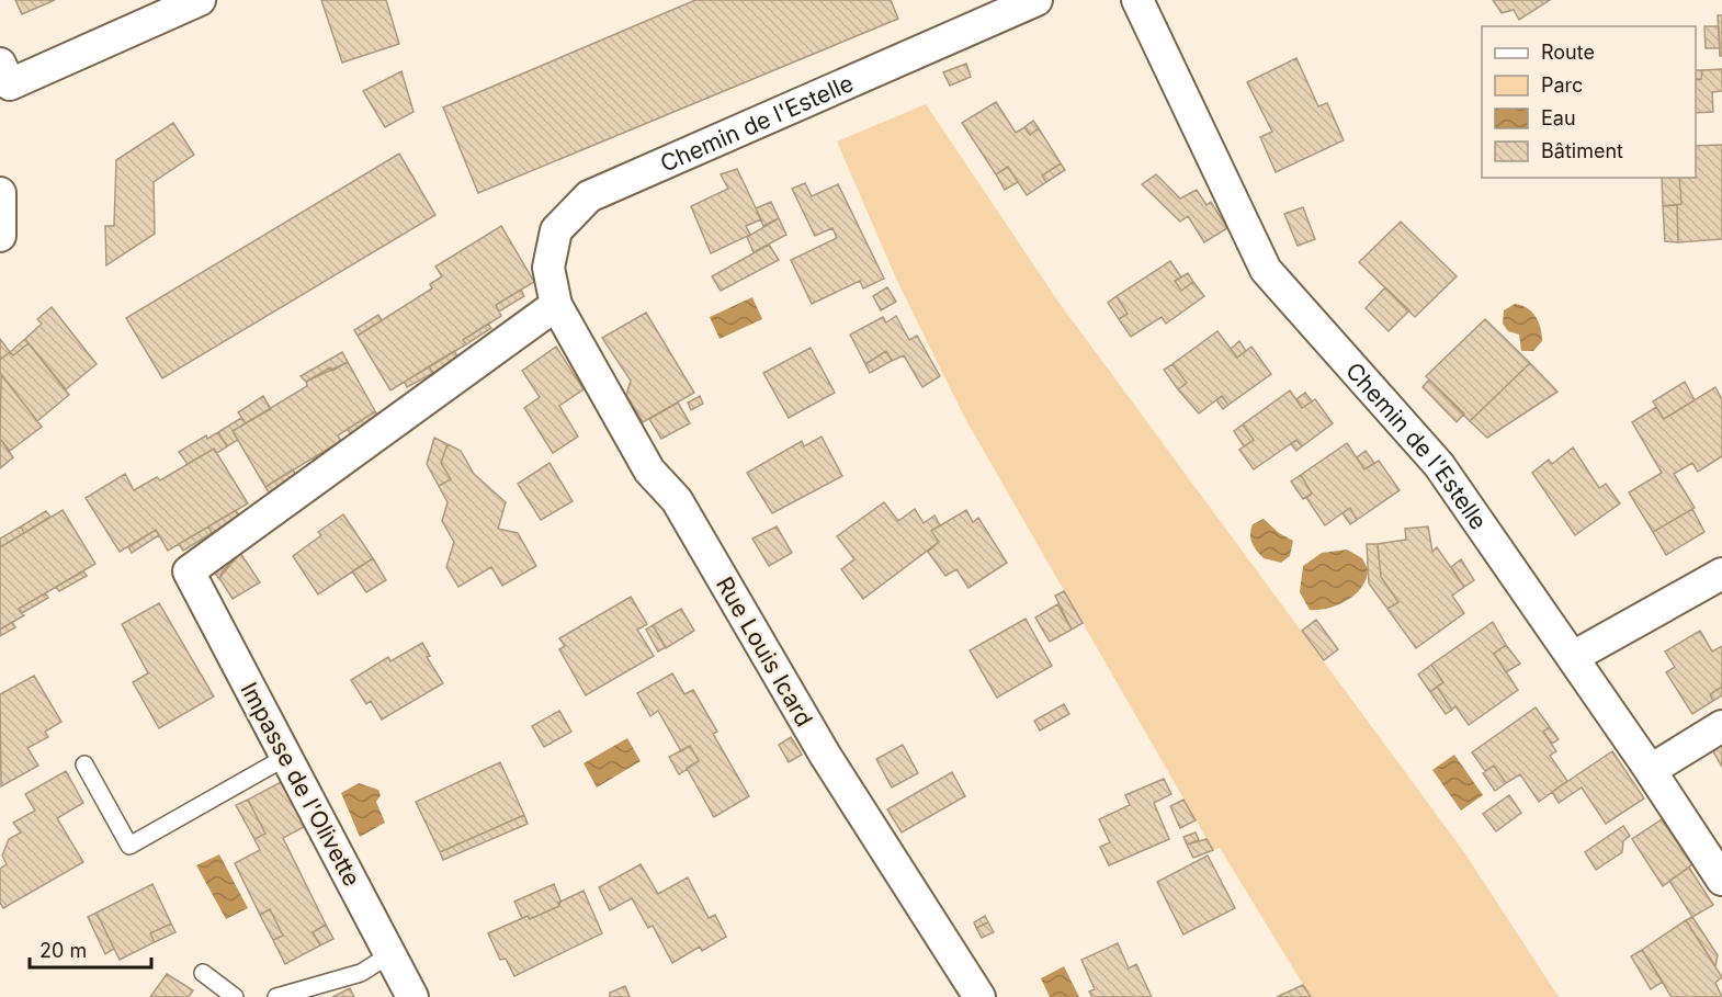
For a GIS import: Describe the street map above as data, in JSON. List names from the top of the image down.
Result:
{
  "streets": {
    "street": ["Chemin de l'Estelle", "Rue Louis Icard", "Impasse de l'Olivette"]
  },
  "crossings": [
    ["Chemin de l'Estelle", "Rue Louis Icard"],
    ["Chemin de l'Estelle", "Impasse de l'Olivette"],
    ["Rue Louis Icard", "Impasse de l'Olivette"]
  ],
  "legend": [
    "Route",
    "Parc",
    "Eau",
    "Bâtiment"
  ],
  "scale_bar": "20 m"
}
